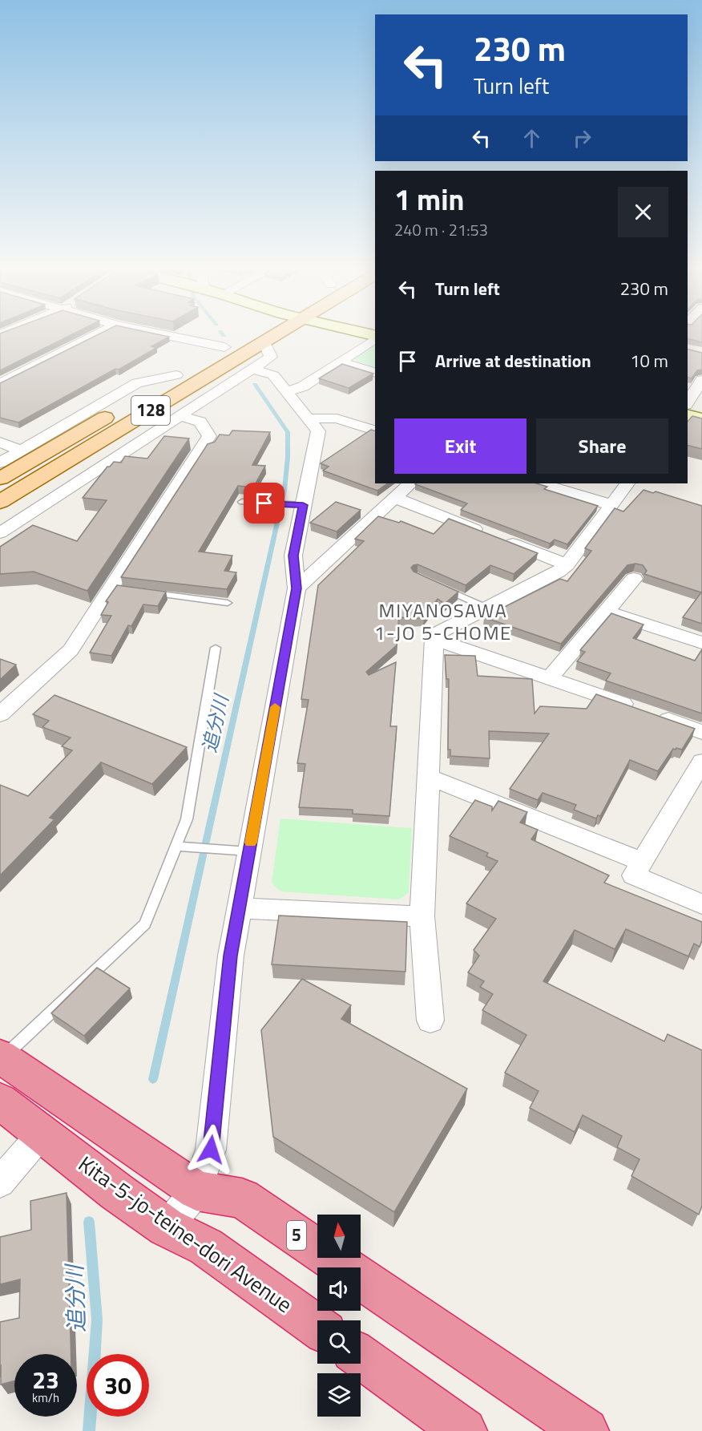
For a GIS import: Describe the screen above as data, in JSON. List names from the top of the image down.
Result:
{
  "streets": {
    "highway": ["Kita-5-jo-teine-dori Avenue", "5"],
    "main road": ["128"]
  },
  "districts": ["MIYANOSAWA 1-JO 5-CHOME"],
  "water": ["追分川"],
  "north": "top",
  "page": {
    "turn": ["230 m", "Turn left"],
    "heading": ["1 min", "240 m · 21:53"],
    "list": [
      {
        "name": "Turn left",
        "value": "230 m"
      },
      {
        "name": "Arrive at destination",
        "value": "10 m"
      }
    ],
    "buttons": ["Exit", "Share"],
    "speed": "23 km/h",
    "limit": "30"
  }
}
